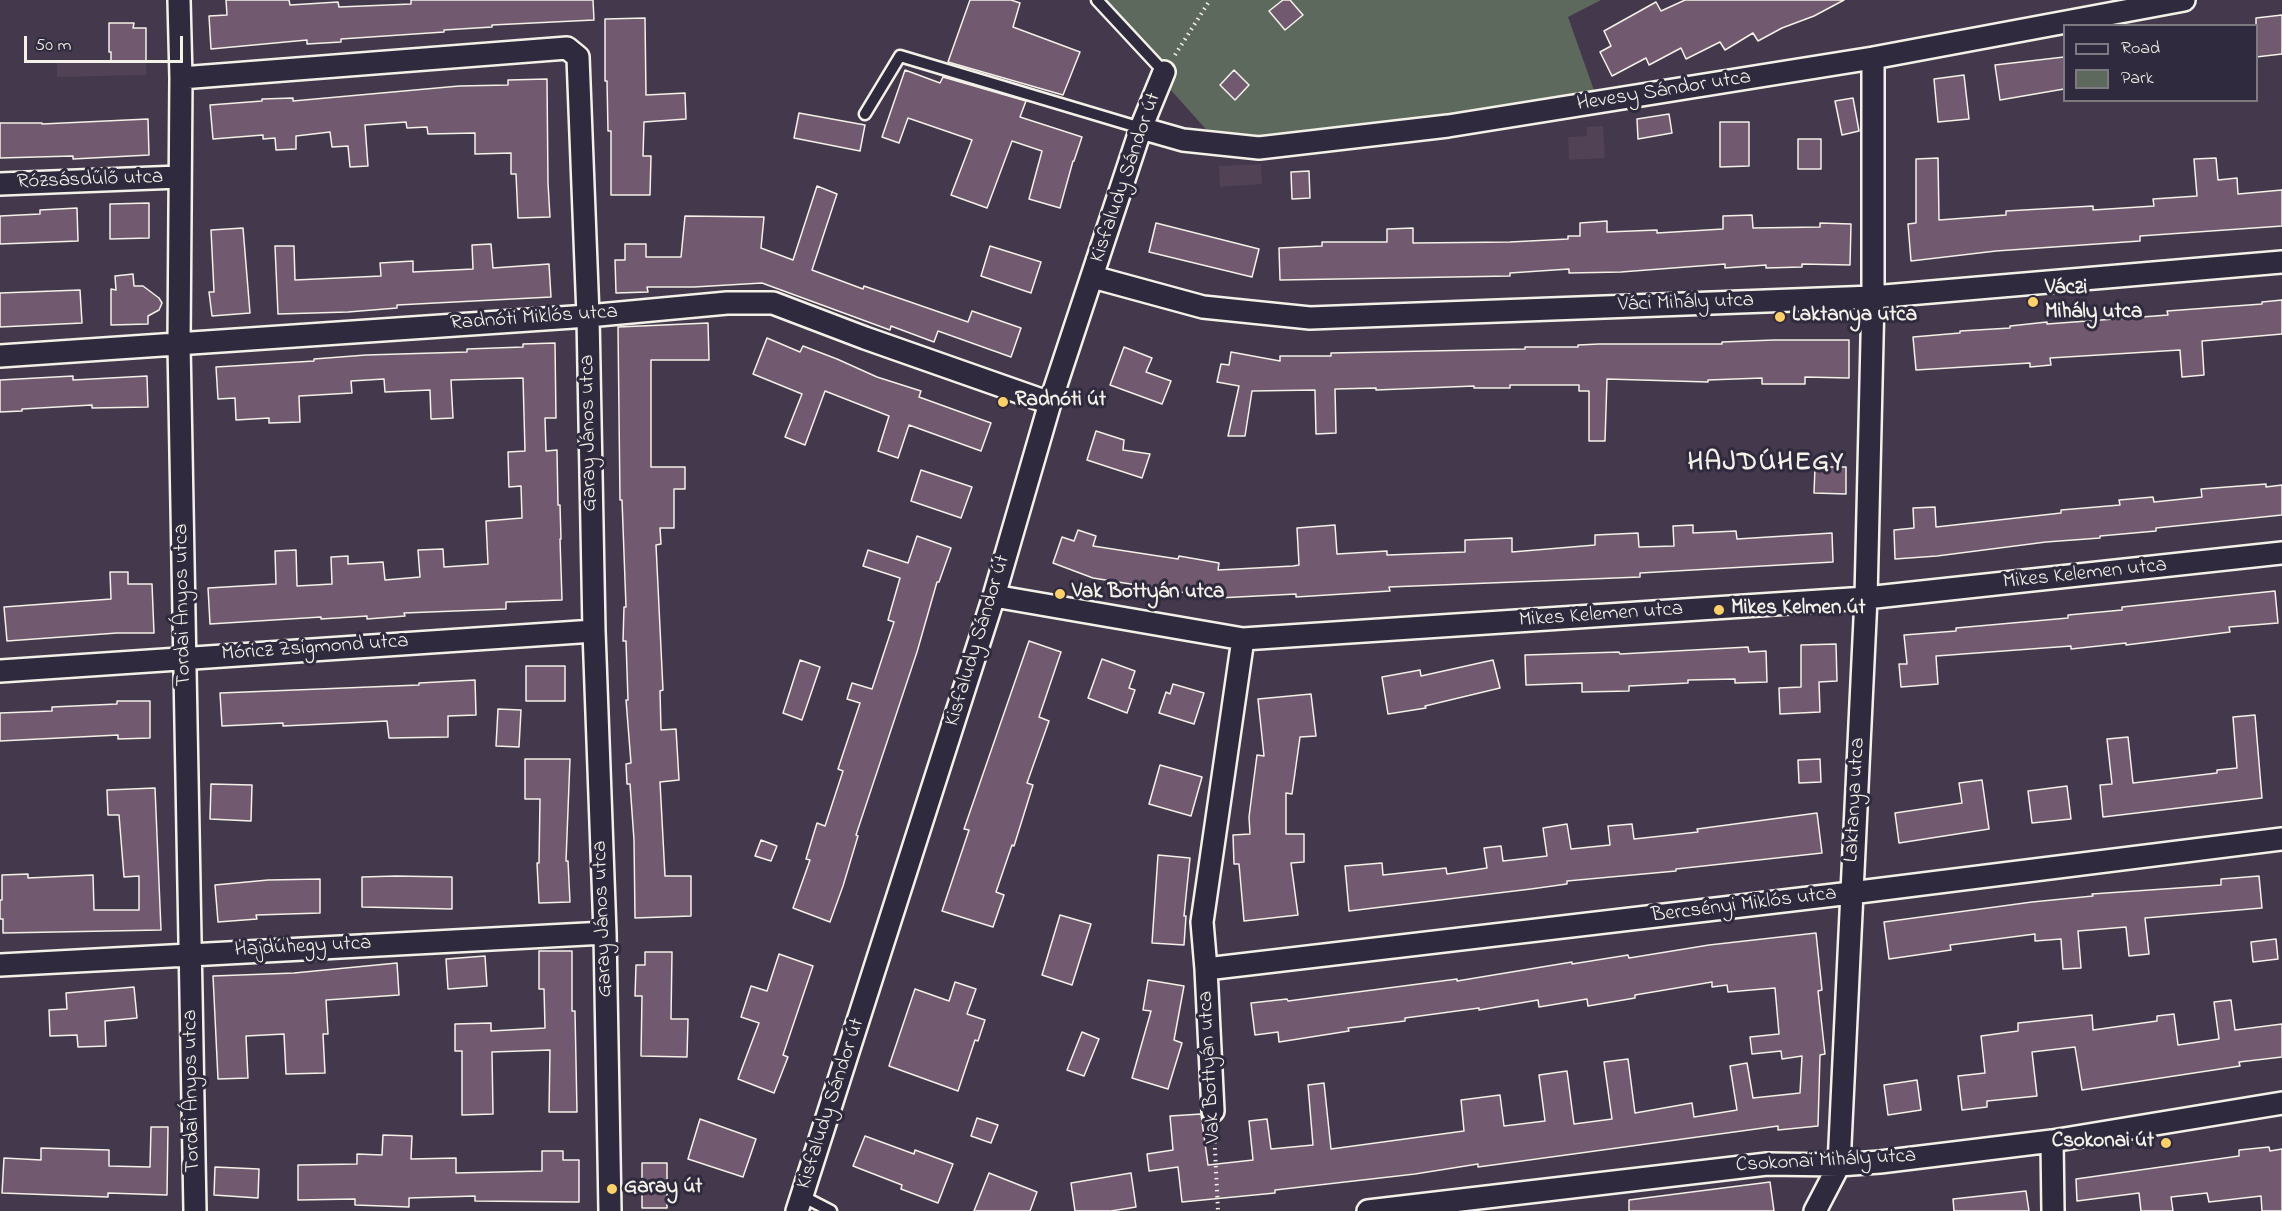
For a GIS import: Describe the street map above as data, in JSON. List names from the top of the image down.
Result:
{
  "streets": {
    "street": [
      "Hevesy Sándor utca",
      "Kisfaludy Sándor út",
      "Rózsásdűlő utca",
      "Váci Mihály utca",
      "Radnóti Miklós utca",
      "Garay János utca",
      "Mikes Kelemen utca",
      "Tordai Ányos utca",
      "Móricz Zsigmond utca",
      "Laktanya utca",
      "Bercsényi Miklós utca",
      "Hajdúhegy utca",
      "Vak Bottyán utca",
      "Csokonai Mihály utca"
    ]
  },
  "crossings": [
    ["Hevesy Sándor utca", "Kisfaludy Sándor út"],
    ["Hevesy Sándor utca", "Laktanya utca"],
    ["Kisfaludy Sándor út", "Váci Mihály utca"],
    ["Kisfaludy Sándor út", "Radnóti Miklós utca"],
    ["Kisfaludy Sándor út", "Mikes Kelemen utca"],
    ["Rózsásdűlő utca", "Tordai Ányos utca"],
    ["Váci Mihály utca", "Laktanya utca"],
    ["Radnóti Miklós utca", "Garay János utca"],
    ["Radnóti Miklós utca", "Tordai Ányos utca"],
    ["Garay János utca", "Tordai Ányos utca"],
    ["Garay János utca", "Móricz Zsigmond utca"],
    ["Garay János utca", "Hajdúhegy utca"],
    ["Mikes Kelemen utca", "Laktanya utca"],
    ["Mikes Kelemen utca", "Vak Bottyán utca"],
    ["Tordai Ányos utca", "Móricz Zsigmond utca"],
    ["Tordai Ányos utca", "Hajdúhegy utca"],
    ["Laktanya utca", "Bercsényi Miklós utca"],
    ["Laktanya utca", "Csokonai Mihály utca"],
    ["Bercsényi Miklós utca", "Vak Bottyán utca"]
  ],
  "districts": ["HAJDÚHEGY"],
  "places": [
    "Váczi Mihály utca",
    "Laktanya utca",
    "Radnóti út",
    "Vak Bottyán utca",
    "Mikes Kelmen út",
    "Csokonai út",
    "Garay út"
  ],
  "legend": ["Road", "Park"],
  "scale_bar": "50 m"
}
